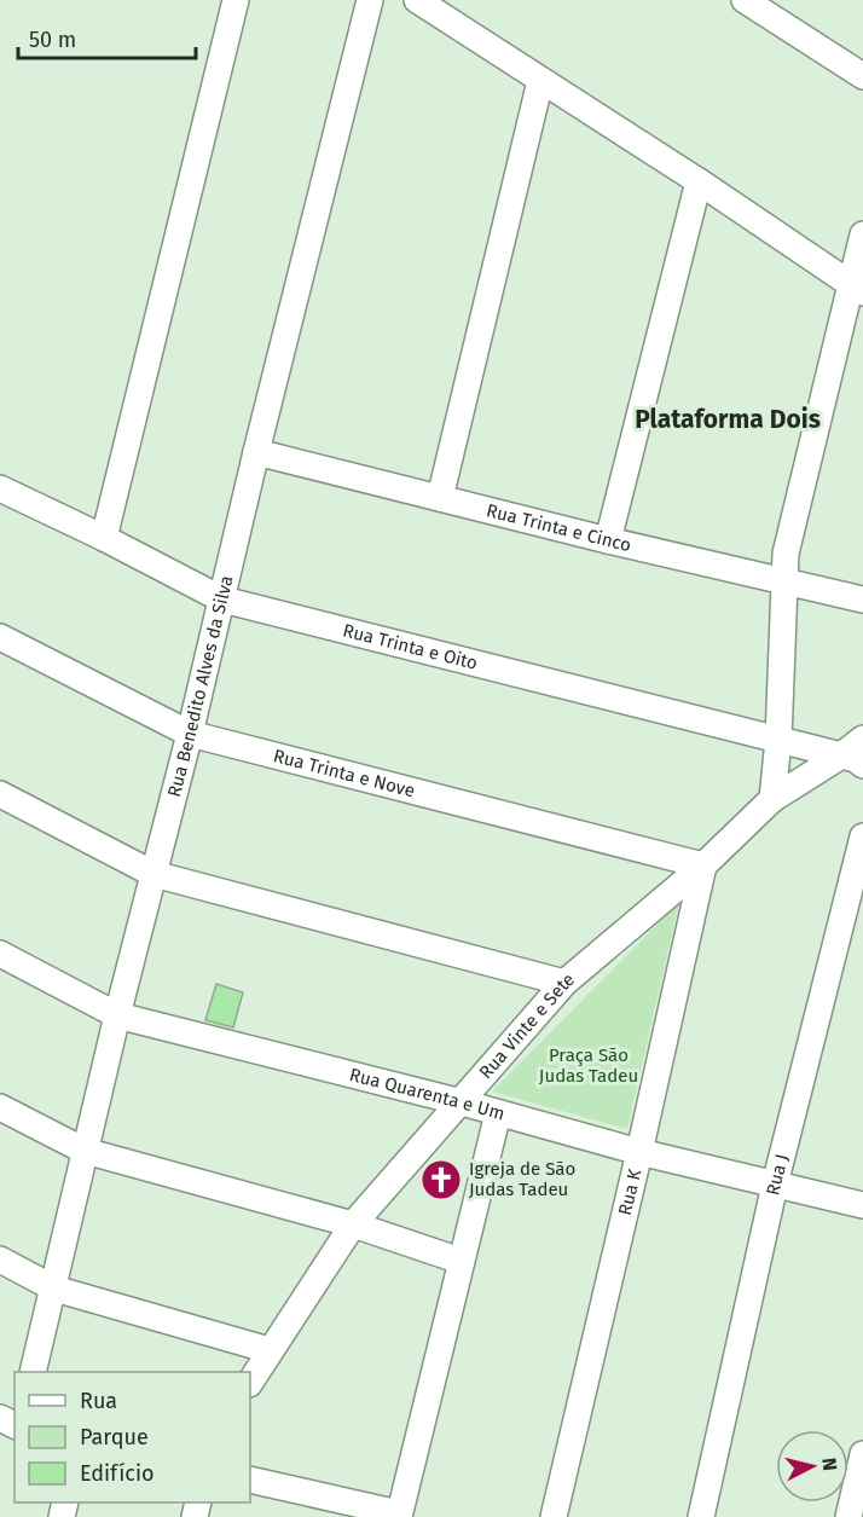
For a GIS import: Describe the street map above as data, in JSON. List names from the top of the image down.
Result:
{
  "streets": {
    "street": [
      "Rua Trinta e Cinco",
      "Rua Trinta e Oito",
      "Rua Benedito Alves da Silva",
      "Rua Trinta e Nove",
      "Rua Vinte e Sete",
      "Rua Quarenta e Um",
      "Rua J",
      "Rua K"
    ]
  },
  "crossings": [
    ["Rua Trinta e Cinco", "Rua Benedito Alves da Silva"],
    ["Rua Trinta e Oito", "Rua Benedito Alves da Silva"],
    ["Rua Trinta e Oito", "Rua Vinte e Sete"],
    ["Rua Benedito Alves da Silva", "Rua Trinta e Nove"],
    ["Rua Benedito Alves da Silva", "Rua Quarenta e Um"],
    ["Rua Trinta e Nove", "Rua Vinte e Sete"],
    ["Rua Trinta e Nove", "Rua K"],
    ["Rua Vinte e Sete", "Rua Quarenta e Um"],
    ["Rua Vinte e Sete", "Rua K"],
    ["Rua Quarenta e Um", "Rua J"],
    ["Rua Quarenta e Um", "Rua K"]
  ],
  "districts": ["Plataforma Dois"],
  "parks": ["Praça São Judas Tadeu"],
  "places": {
    "church": ["Igreja de São Judas Tadeu"]
  },
  "legend": ["Rua", "Parque", "Edifício"],
  "scale_bar": "50 m",
  "north": "right"
}
